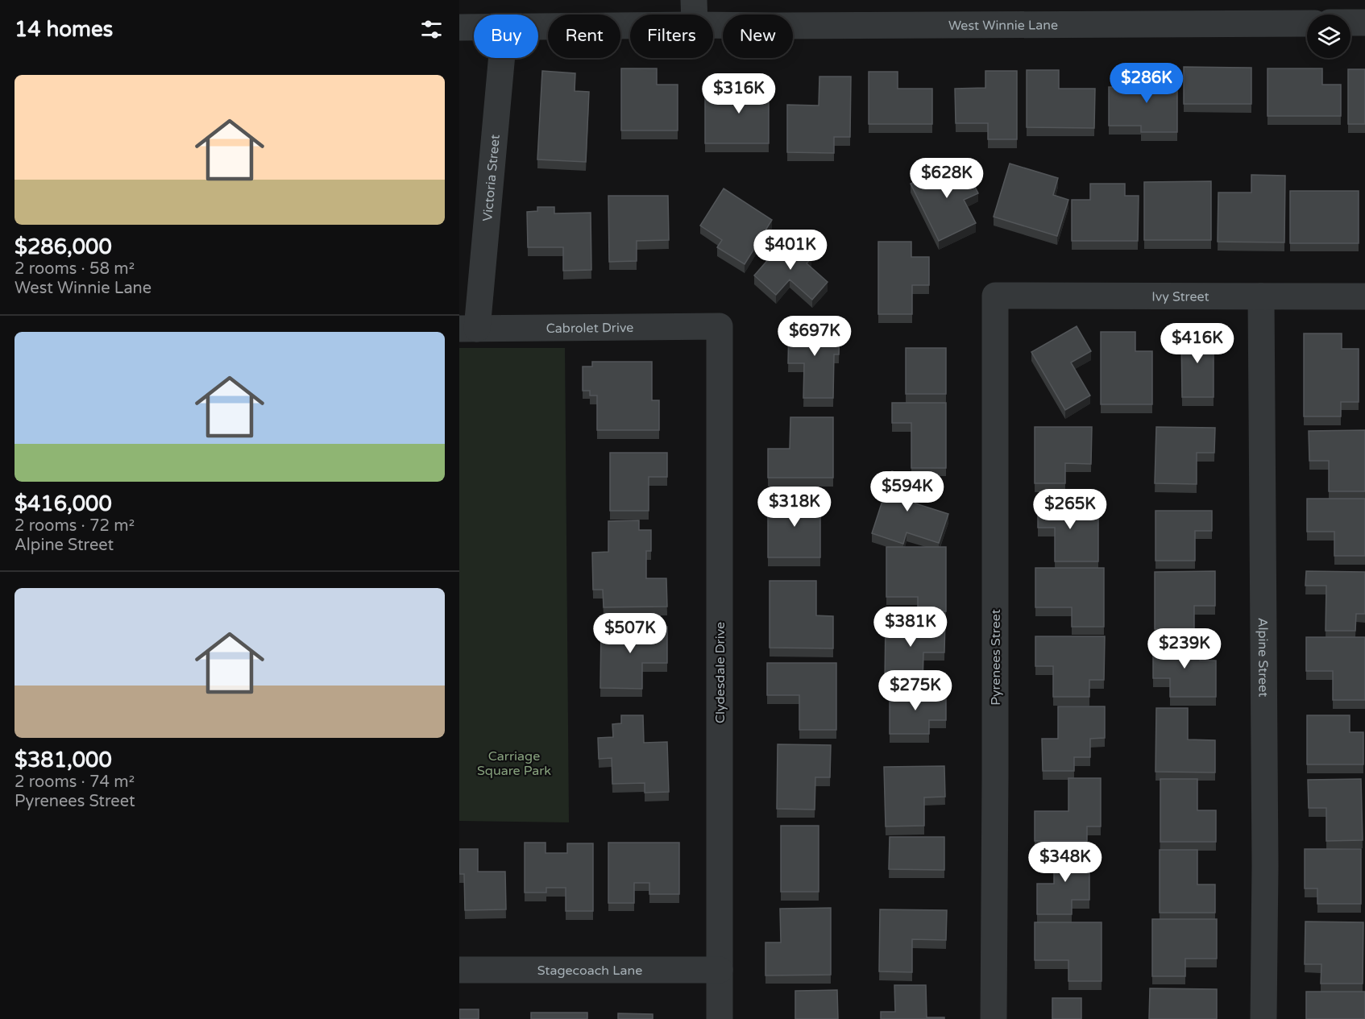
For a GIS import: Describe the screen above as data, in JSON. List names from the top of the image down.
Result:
{
  "streets": {
    "street": [
      "West Winnie Lane",
      "Victoria Street",
      "Ivy Street",
      "Cabrolet Drive",
      "Pyrenees Street",
      "Alpine Street",
      "Clydesdale Drive",
      "Stagecoach Lane"
    ]
  },
  "crossings": [
    ["Victoria Street", "Cabrolet Drive"],
    ["Ivy Street", "Pyrenees Street"],
    ["Ivy Street", "Alpine Street"],
    ["Cabrolet Drive", "Clydesdale Drive"],
    ["Clydesdale Drive", "Stagecoach Lane"]
  ],
  "parks": ["Carriage Square Park"],
  "page": {
    "heading": "14 homes",
    "chip": [
      "Buy",
      "Rent",
      "Filters",
      "New"
    ],
    "list": [
      {
        "name": "$286,000",
        "note": "2 rooms · 58 m² · West Winnie Lane"
      },
      {
        "name": "$416,000",
        "note": "2 rooms · 72 m² · Alpine Street"
      },
      {
        "name": "$381,000",
        "note": "2 rooms · 74 m² · Pyrenees Street"
      }
    ],
    "price": [
      "$286K",
      "$316K",
      "$628K",
      "$401K",
      "$697K",
      "$416K",
      "$594K",
      "$318K",
      "$265K",
      "$381K",
      "$507K",
      "$239K",
      "$275K",
      "$348K"
    ]
  }
}
